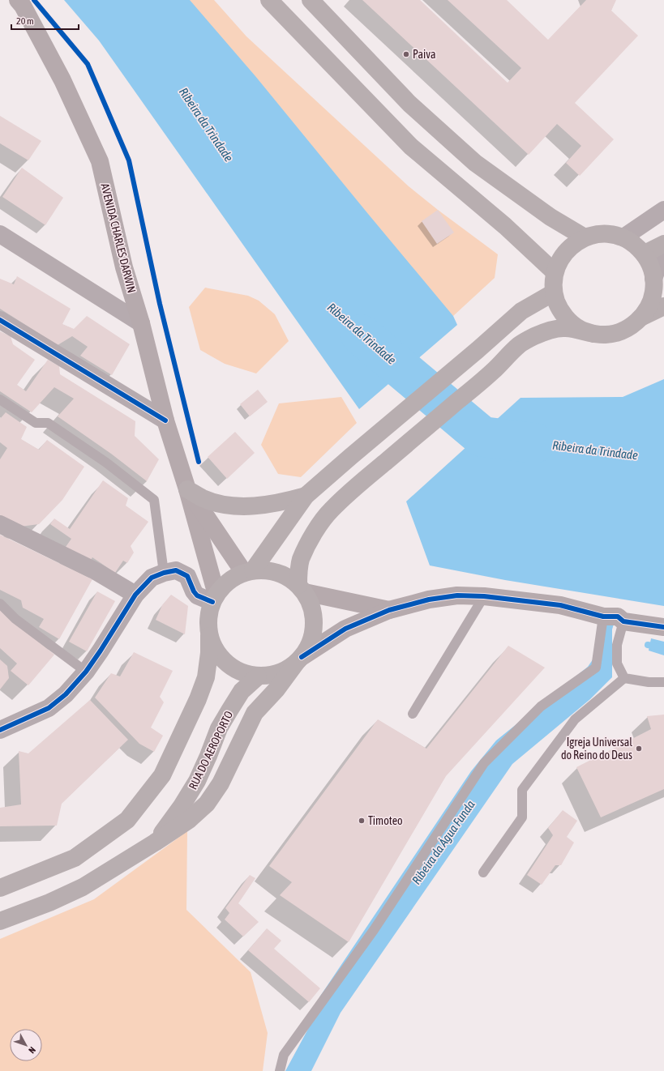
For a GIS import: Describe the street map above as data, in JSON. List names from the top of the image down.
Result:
{
  "streets": {
    "main road": ["AVENIDA CHARLES DARWIN", "RUA DO AEROPORTO"]
  },
  "water": ["Ribeira da Trindade", "Ribeira da Água Funda"],
  "places": ["Paiva", "Igreja Universal do Reino do Deus", "Timoteo"],
  "scale_bar": "20 m",
  "north": "bottom right"
}
